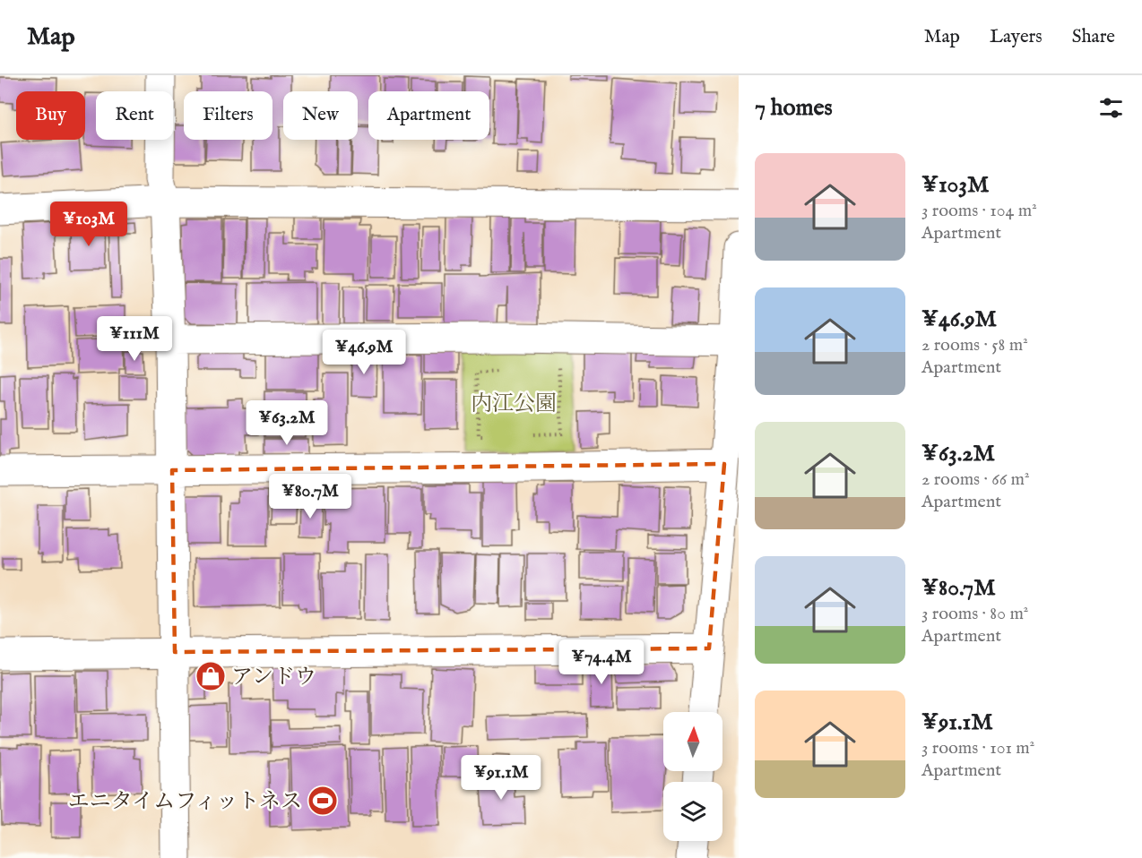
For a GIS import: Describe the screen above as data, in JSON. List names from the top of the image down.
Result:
{
  "parks": ["内江公園"],
  "places": {
    "shop": ["アンドウ"],
    "sports": ["エニタイムフィットネス"]
  },
  "north": "top",
  "page": {
    "header": "Map",
    "nav": ["Map", "Layers", "Share"],
    "heading": "7 homes",
    "chip": [
      "Buy",
      "Rent",
      "Filters",
      "New",
      "Apartment"
    ],
    "list": [
      {
        "name": "¥103M",
        "note": "3 rooms · 104 m² · Apartment"
      },
      {
        "name": "¥46.9M",
        "note": "2 rooms · 58 m² · Apartment"
      },
      {
        "name": "¥63.2M",
        "note": "2 rooms · 66 m² · Apartment"
      },
      {
        "name": "¥80.7M",
        "note": "3 rooms · 80 m² · Apartment"
      },
      {
        "name": "¥91.1M",
        "note": "3 rooms · 101 m² · Apartment"
      }
    ],
    "price": [
      "¥103M",
      "¥111M",
      "¥46.9M",
      "¥63.2M",
      "¥80.7M",
      "¥74.4M",
      "¥91.1M"
    ]
  }
}
